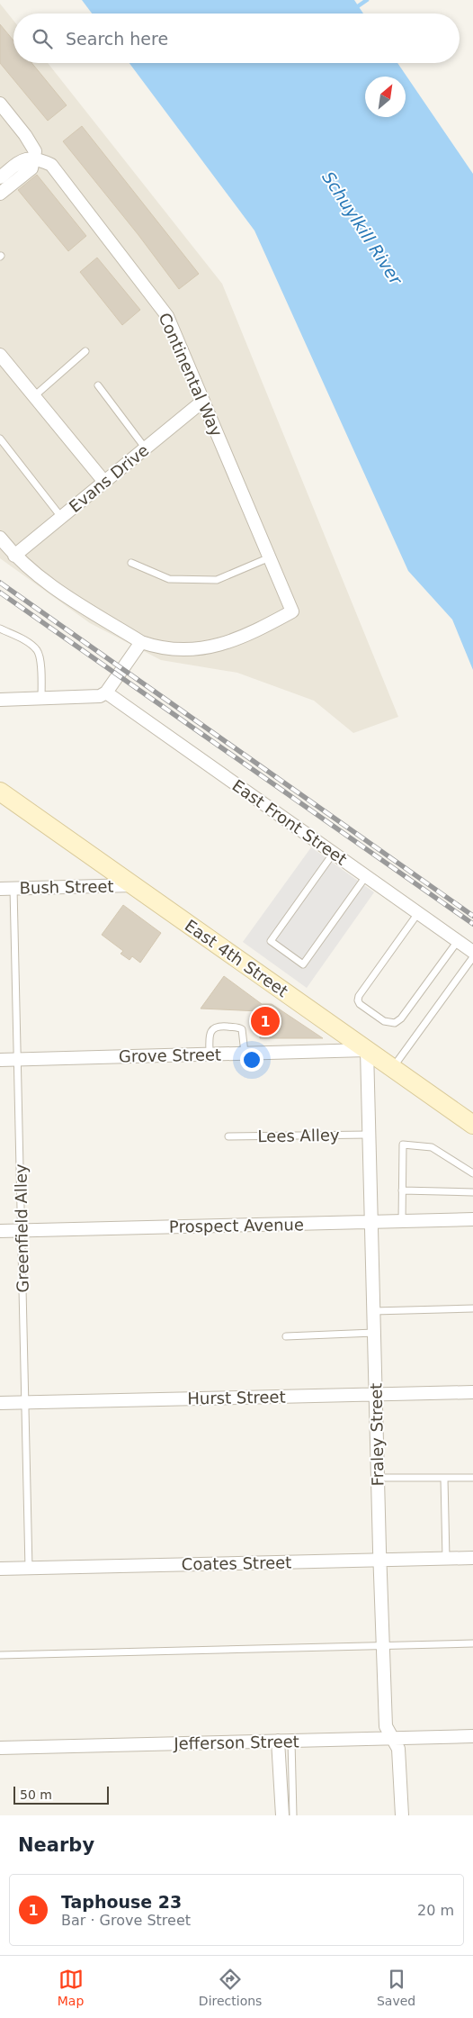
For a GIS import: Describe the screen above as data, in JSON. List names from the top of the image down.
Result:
{
  "streets": {
    "main road": ["East 4th Street"],
    "street": [
      "Continental Way",
      "Evans Drive",
      "East Front Street",
      "Bush Street",
      "Grove Street",
      "Prospect Avenue",
      "Hurst Street",
      "Fraley Street",
      "Coates Street",
      "Jefferson Street"
    ],
    "lane": ["Lees Alley", "Greenfield Alley"]
  },
  "crossings": [
    ["Continental Way", "Evans Drive"],
    ["Bush Street", "East 4th Street"],
    ["Bush Street", "Greenfield Alley"],
    ["East 4th Street", "Grove Street"],
    ["East 4th Street", "Fraley Street"],
    ["Grove Street", "Greenfield Alley"],
    ["Grove Street", "Fraley Street"],
    ["Lees Alley", "Fraley Street"],
    ["Prospect Avenue", "Greenfield Alley"],
    ["Prospect Avenue", "Fraley Street"],
    ["Greenfield Alley", "Hurst Street"],
    ["Greenfield Alley", "Coates Street"],
    ["Hurst Street", "Fraley Street"],
    ["Fraley Street", "Coates Street"],
    ["Fraley Street", "Jefferson Street"]
  ],
  "water": ["Schuylkill River"],
  "scale_bar": "50 m",
  "north": "top right",
  "page": {
    "search": "Search here",
    "pins": "1",
    "scale": "50 m",
    "heading": "Nearby",
    "list": [
      {
        "mark": "1",
        "name": "Taphouse 23",
        "note": "Bar · Grove Street",
        "value": "20 m"
      }
    ],
    "nav": ["Map", "Directions", "Saved"]
  }
}
